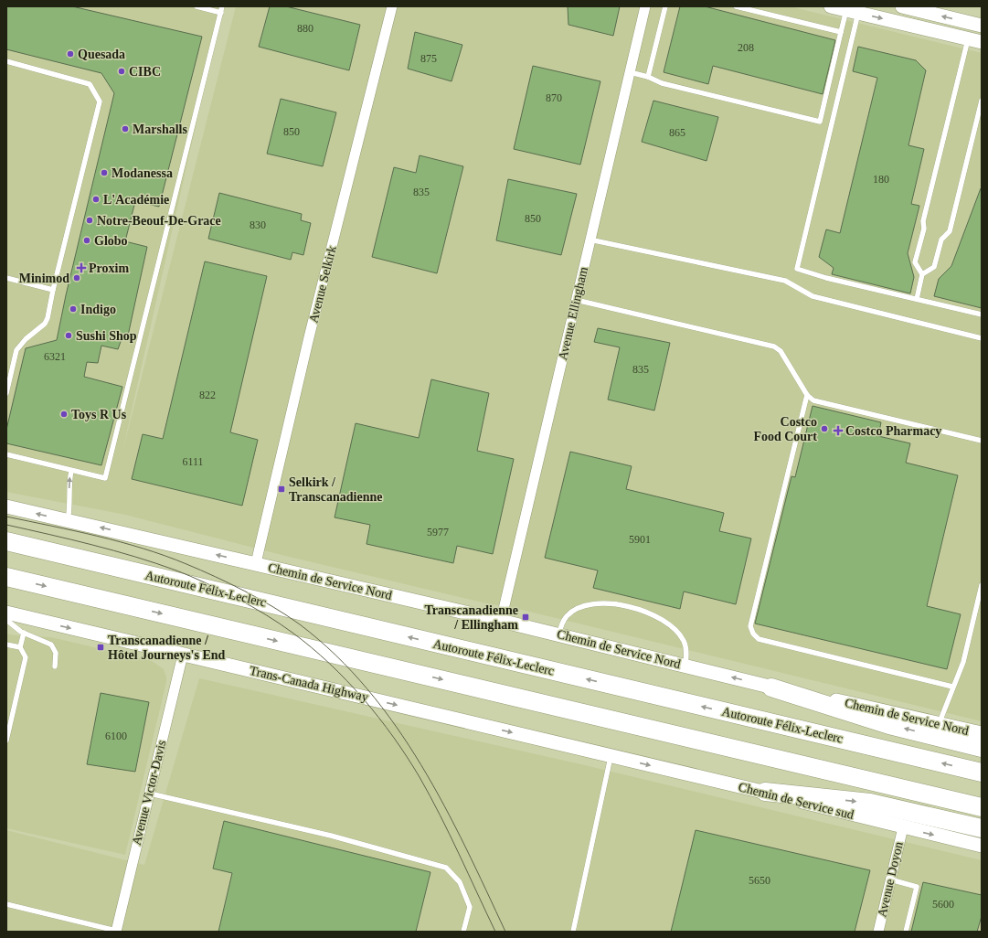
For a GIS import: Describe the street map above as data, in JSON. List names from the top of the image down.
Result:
{
  "streets": {
    "highway": ["Autoroute Félix-Leclerc"],
    "main road": ["Chemin de Service Nord", "Trans-Canada Highway", "Chemin de Service sud"],
    "street": [
      "Avenue Selkirk",
      "Avenue Ellingham",
      "Avenue Victor-Davis",
      "Avenue Doyon"
    ]
  },
  "crossings": [
    ["Avenue Selkirk", "Chemin de Service Nord"],
    ["Avenue Ellingham", "Chemin de Service Nord"],
    ["Trans-Canada Highway", "Avenue Victor-Davis"],
    ["Trans-Canada Highway", "Chemin de Service sud"],
    ["Chemin de Service sud", "Avenue Doyon"]
  ],
  "one_way": ["Chemin de Service sud"],
  "places": {
    "other": [
      "Quesada",
      "CIBC",
      "Marshalls",
      "Modanessa",
      "L'Académie",
      "Notre-Beouf-De-Grace",
      "Globo",
      "Minimod",
      "Indigo",
      "Sushi Shop",
      "Toys R Us",
      "Costco Food Court"
    ],
    "health": ["Proxim", "Costco Pharmacy"],
    "transit": ["Selkirk / Transcanadienne", "Transcanadienne / Ellingham", "Transcanadienne / Hôtel Journeys's End"]
  },
  "house_numbers": [
    "880",
    "208",
    "875",
    "870",
    "850",
    "865",
    "180",
    "835",
    "850",
    "830",
    "6321",
    "835",
    "822",
    "6111",
    "5977",
    "5901",
    "6100",
    "5650",
    "5600"
  ]
}
